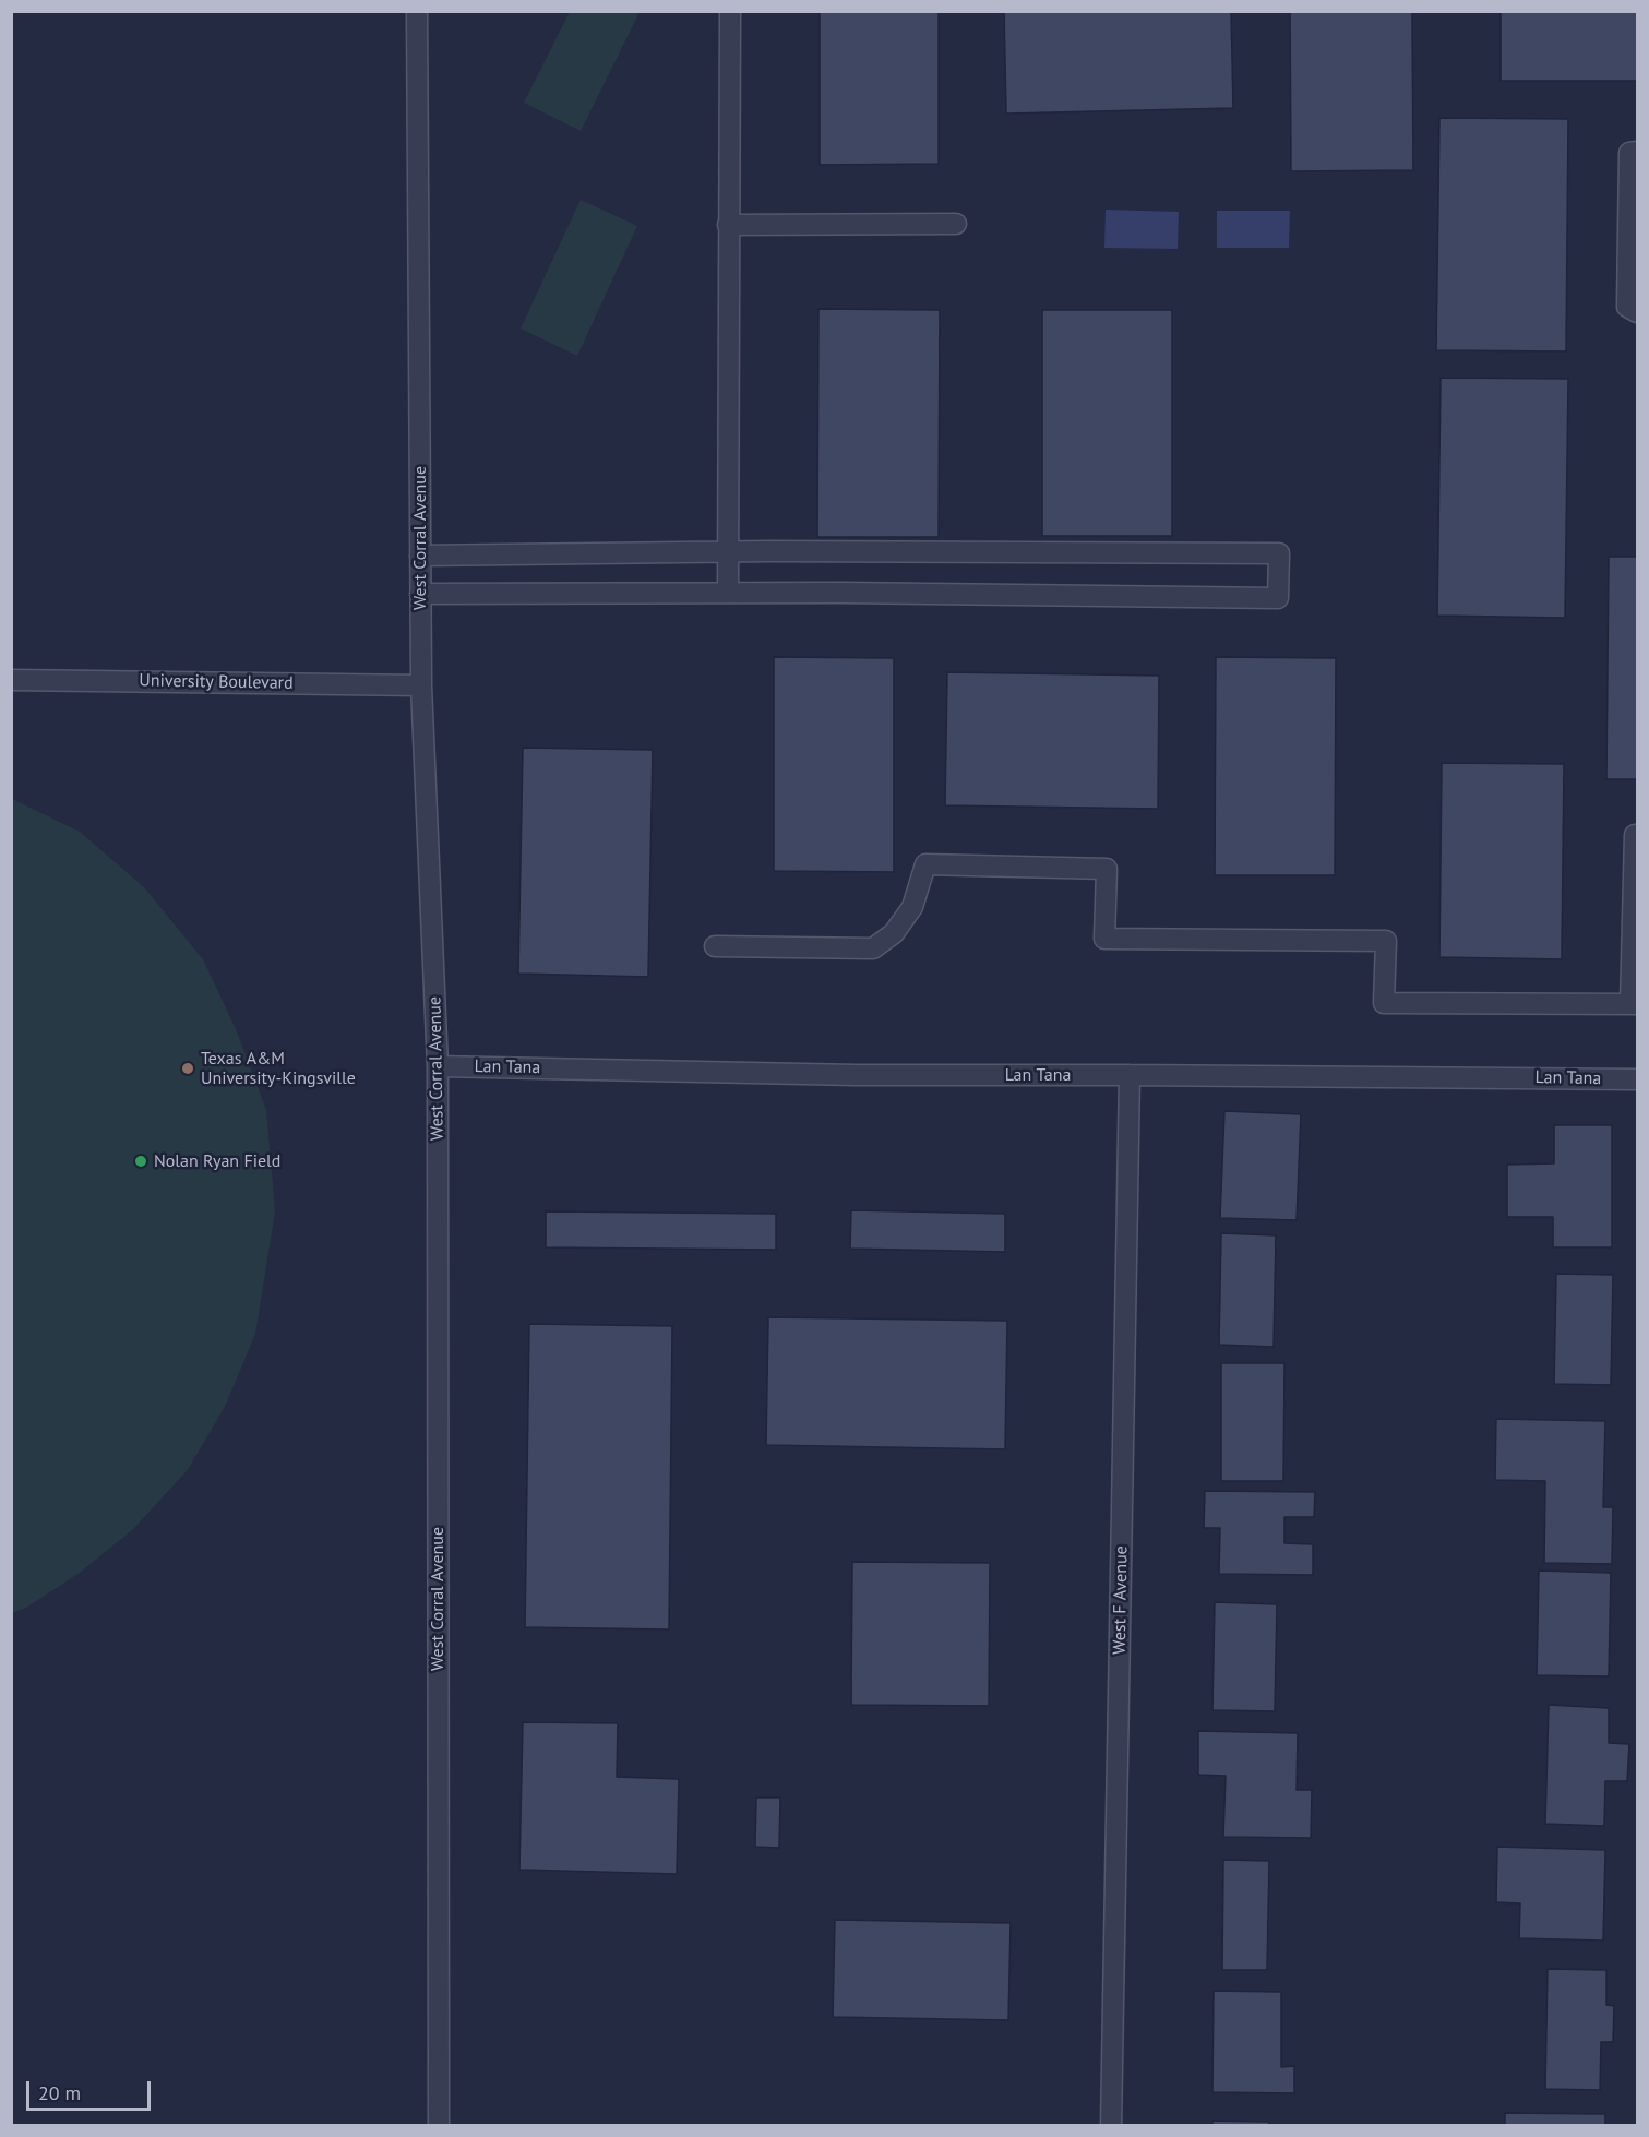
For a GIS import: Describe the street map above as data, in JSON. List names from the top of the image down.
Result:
{
  "streets": {
    "street": [
      "West Corral Avenue",
      "University Boulevard",
      "Lan Tana",
      "West F Avenue"
    ]
  },
  "crossings": [
    ["West Corral Avenue", "University Boulevard"],
    ["West Corral Avenue", "Lan Tana"],
    ["Lan Tana", "West F Avenue"]
  ],
  "places": ["Texas A&M University-Kingsville", "Nolan Ryan Field"],
  "scale_bar": "20 m"
}
